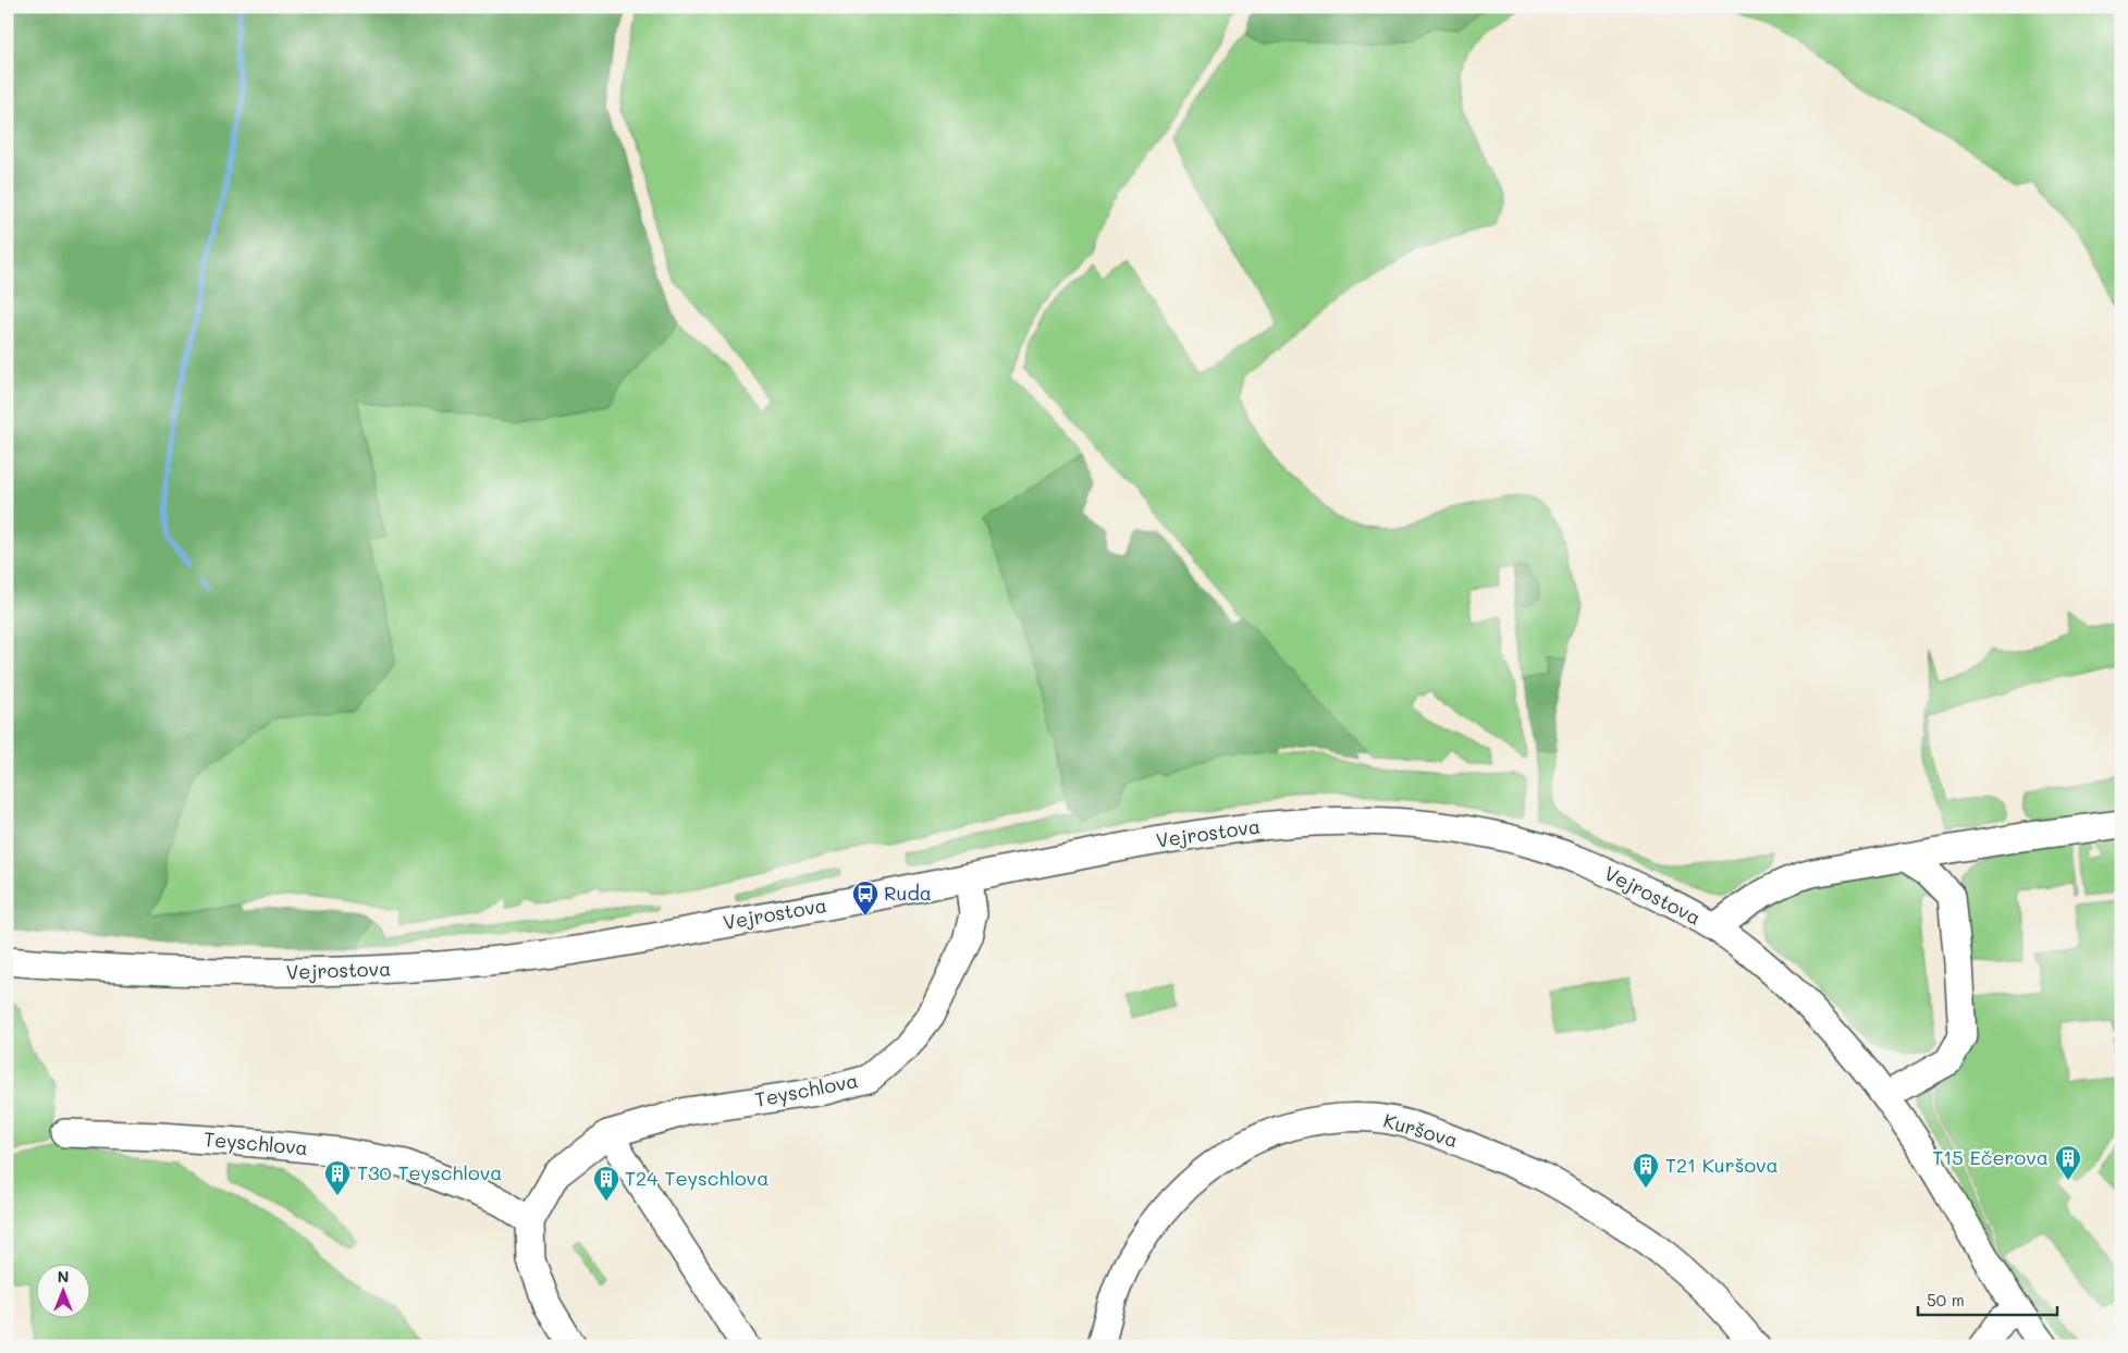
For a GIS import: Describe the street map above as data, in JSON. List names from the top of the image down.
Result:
{
  "streets": {
    "street": ["Vejrostova", "Teyschlova", "Kuršova"]
  },
  "crossings": [
    ["Vejrostova", "Teyschlova"]
  ],
  "places": {
    "bus stop": ["Ruda"],
    "building": [
      "T15 Ečerova",
      "T21 Kuršova",
      "T30 Teyschlova",
      "T24 Teyschlova"
    ]
  },
  "scale_bar": "50 m",
  "north": "top"
}
